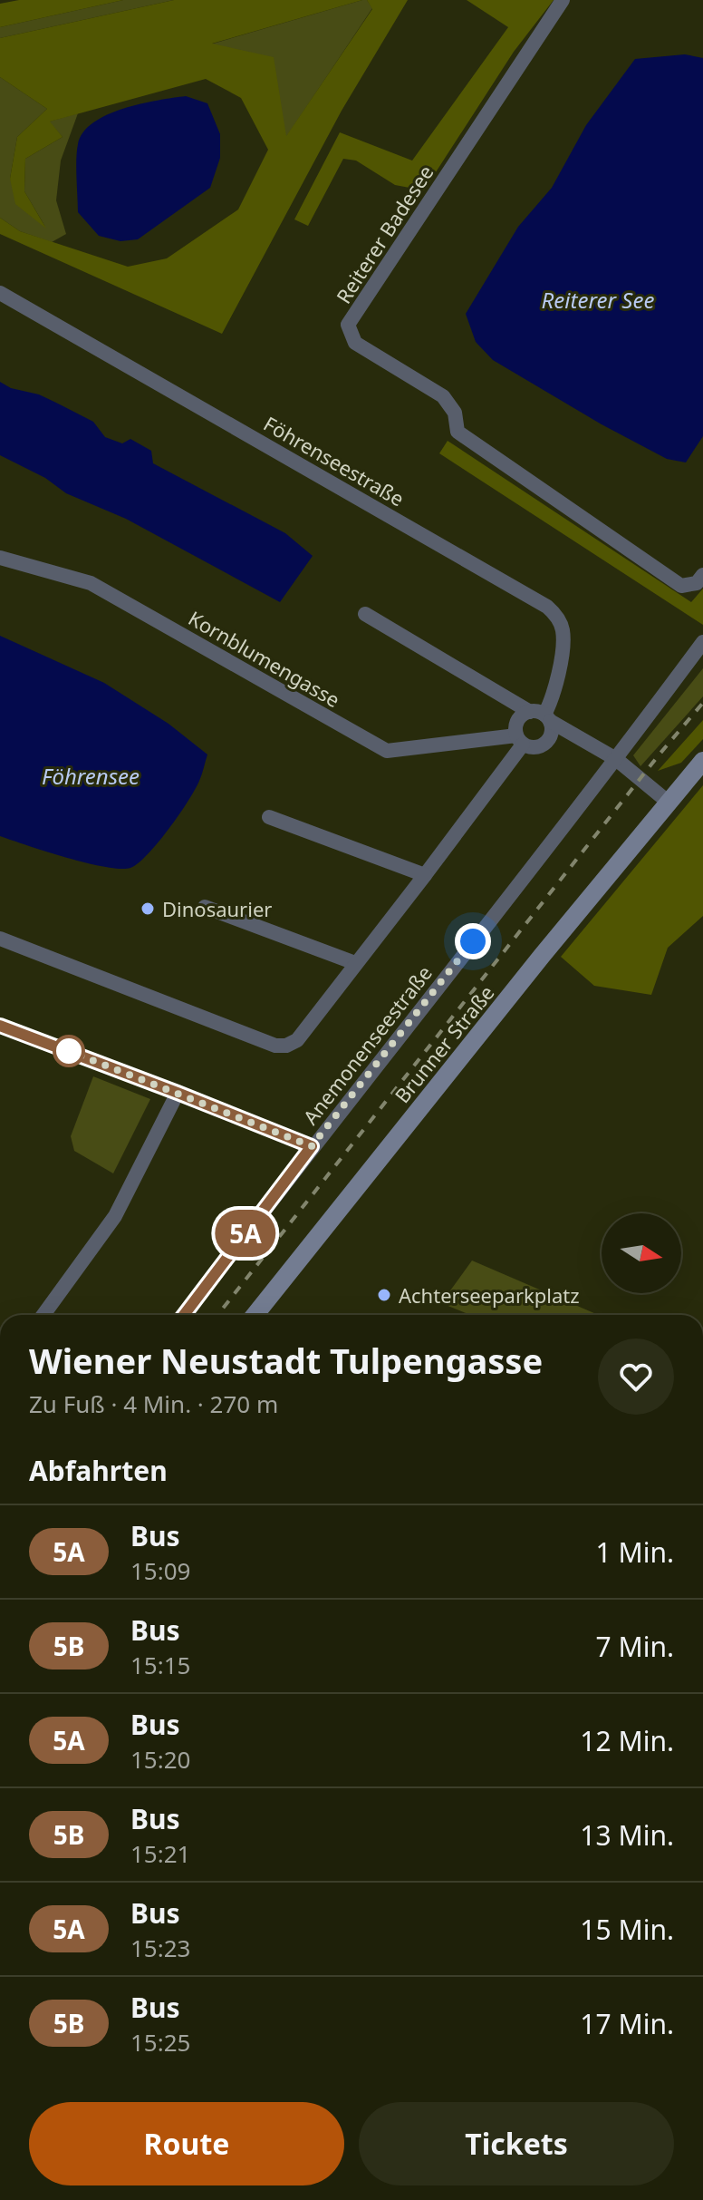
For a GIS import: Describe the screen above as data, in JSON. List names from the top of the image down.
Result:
{
  "streets": {
    "main road": ["Brunner Straße"],
    "street": [
      "Reiterer Badesee",
      "Föhrenseestraße",
      "Kornblumengasse",
      "Anemonenseestraße"
    ]
  },
  "crossings": [
    ["Föhrenseestraße", "Kornblumengasse"]
  ],
  "water": ["Reiterer See", "Föhrensee"],
  "places": ["Dinosaurier", "Achterseeparkplatz"],
  "lines": ["bus line 5A"],
  "north": "right",
  "page": {
    "on_map": "5A",
    "heading": [
      ["Wiener Neustadt Tulpengasse", "Zu Fuß · 4 Min. · 270 m"],
      "Abfahrten"
    ],
    "list": [
      {
        "mark": "5A",
        "name": "Bus",
        "note": "15:09",
        "value": "1 Min."
      },
      {
        "mark": "5B",
        "name": "Bus",
        "note": "15:15",
        "value": "7 Min."
      },
      {
        "mark": "5A",
        "name": "Bus",
        "note": "15:20",
        "value": "12 Min."
      },
      {
        "mark": "5B",
        "name": "Bus",
        "note": "15:21",
        "value": "13 Min."
      },
      {
        "mark": "5A",
        "name": "Bus",
        "note": "15:23",
        "value": "15 Min."
      },
      {
        "mark": "5B",
        "name": "Bus",
        "note": "15:25",
        "value": "17 Min."
      }
    ],
    "buttons": ["Route", "Tickets"]
  }
}
